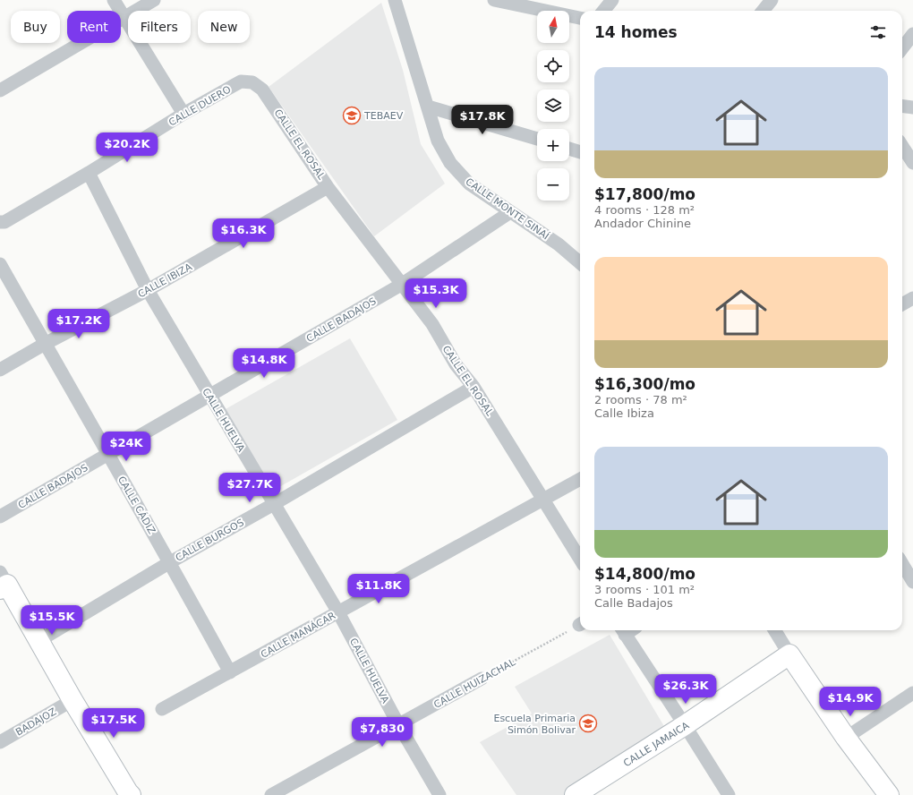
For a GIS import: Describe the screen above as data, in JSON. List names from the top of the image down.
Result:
{
  "streets": {
    "main road": ["CALLE JAMAICA"],
    "street": [
      "CALLE DUERO",
      "CALLE EL ROSAL",
      "CALLE MONTE SINAÍ",
      "CALLE IBIZA",
      "CALLE BADAJOS",
      "CALLE HUELVA",
      "CALLE CÁDIZ",
      "CALLE BURGOS",
      "CALLE MANÁCAR",
      "CALLE HUIZACHAL",
      "BADAJOZ"
    ]
  },
  "crossings": [
    ["CALLE DUERO", "CALLE EL ROSAL"],
    ["CALLE DUERO", "CALLE HUELVA"],
    ["CALLE EL ROSAL", "CALLE IBIZA"],
    ["CALLE EL ROSAL", "CALLE BADAJOS"],
    ["CALLE EL ROSAL", "CALLE BURGOS"],
    ["CALLE EL ROSAL", "CALLE MANÁCAR"],
    ["CALLE MONTE SINAÍ", "CALLE BADAJOS"],
    ["CALLE IBIZA", "CALLE HUELVA"],
    ["CALLE IBIZA", "CALLE CÁDIZ"],
    ["CALLE BADAJOS", "CALLE HUELVA"],
    ["CALLE BADAJOS", "CALLE CÁDIZ"],
    ["CALLE HUELVA", "CALLE BURGOS"],
    ["CALLE HUELVA", "CALLE MANÁCAR"],
    ["CALLE HUELVA", "CALLE HUIZACHAL"],
    ["CALLE CÁDIZ", "CALLE BURGOS"],
    ["CALLE CÁDIZ", "CALLE MANÁCAR"]
  ],
  "places": {
    "school or university": ["TEBAEV", "Escuela Primaria Simón Bolivar"]
  },
  "north": "top",
  "page": {
    "map_buttons": ["+", "−"],
    "chip": [
      "Buy",
      "Rent",
      "Filters",
      "New"
    ],
    "heading": "14 homes",
    "list": [
      {
        "name": "$17,800/mo",
        "note": "4 rooms · 128 m² · Andador Chinine"
      },
      {
        "name": "$16,300/mo",
        "note": "2 rooms · 78 m² · Calle Ibiza"
      },
      {
        "name": "$14,800/mo",
        "note": "3 rooms · 101 m² · Calle Badajos"
      }
    ],
    "price": [
      "$17.8K",
      "$20.2K",
      "$16.3K",
      "$15.3K",
      "$17.2K",
      "$14.8K",
      "$24K",
      "$27.7K",
      "$11.8K",
      "$15.5K",
      "$26.3K",
      "$14.9K",
      "$17.5K",
      "$7,830"
    ]
  }
}
